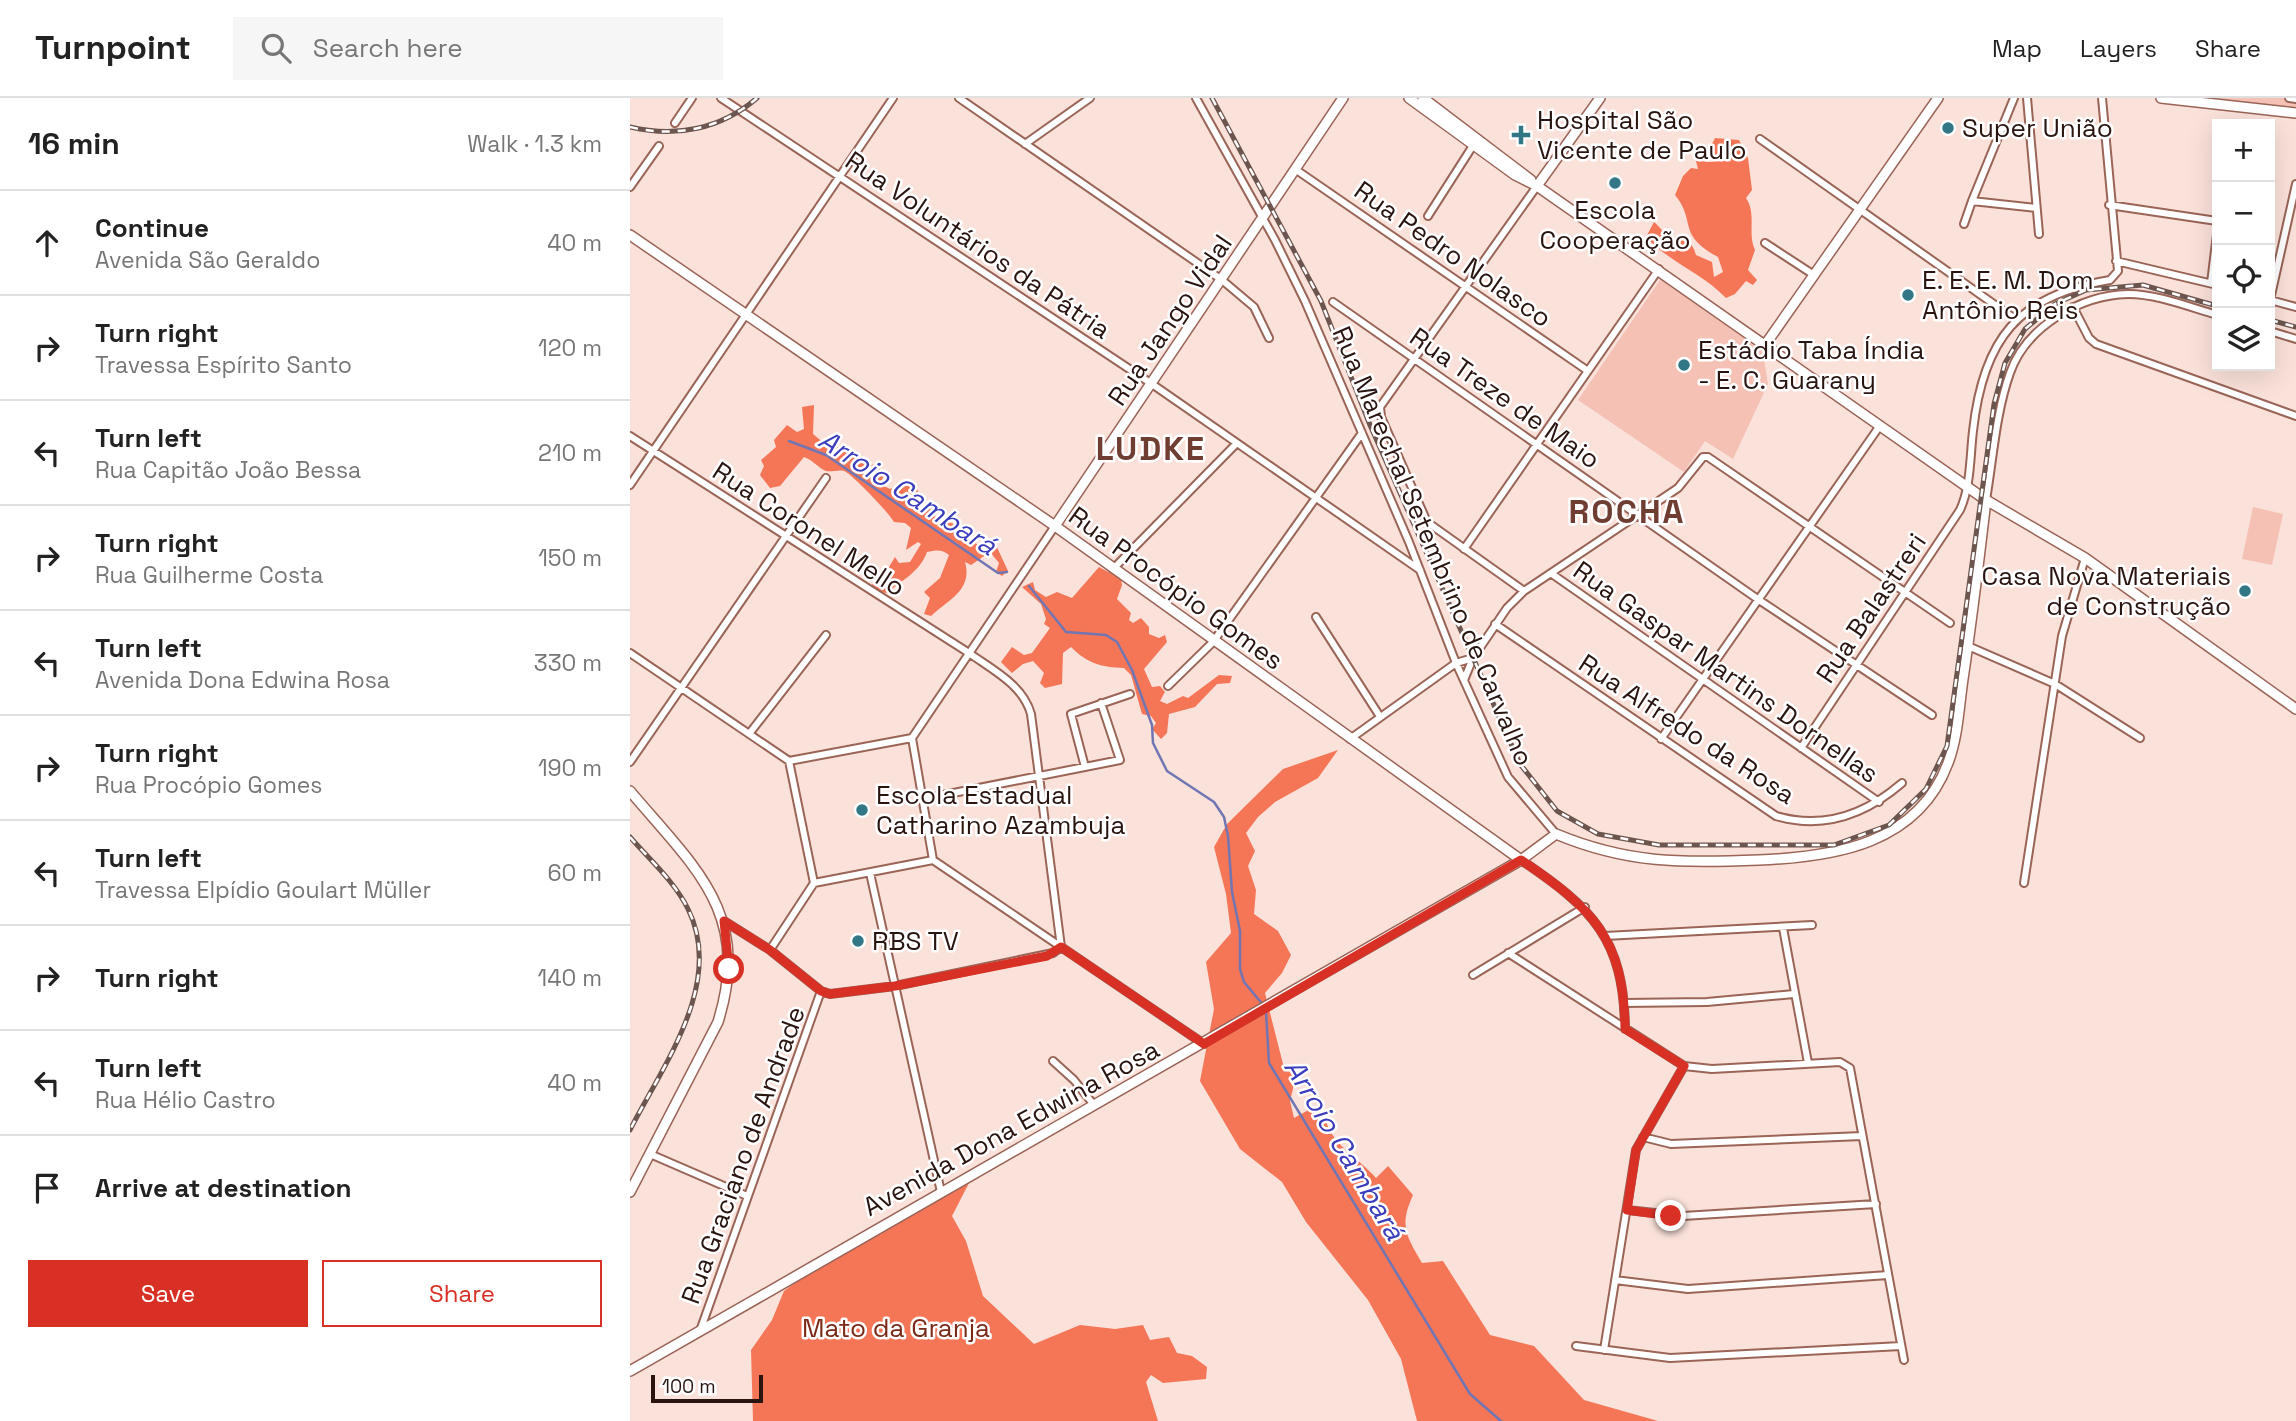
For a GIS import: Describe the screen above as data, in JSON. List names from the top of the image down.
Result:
{
  "streets": {
    "street": [
      "Rua Voluntários da Pátria",
      "Rua Pedro Nolasco",
      "Rua Jango Vidal",
      "Rua Treze de Maio",
      "Rua Coronel Mello",
      "Rua Marechal Setembrino de Carvalho",
      "Rua Procópio Gomes",
      "Rua Balastreri",
      "Rua Gaspar Martins Dornellas",
      "Rua Alfredo da Rosa",
      "Avenida Dona Edwina Rosa",
      "Rua Graciano de Andrade"
    ]
  },
  "crossings": [
    ["Rua Voluntários da Pátria", "Rua Jango Vidal"],
    ["Rua Voluntários da Pátria", "Rua Marechal Setembrino de Carvalho"],
    ["Rua Pedro Nolasco", "Rua Jango Vidal"],
    ["Rua Jango Vidal", "Rua Coronel Mello"],
    ["Rua Jango Vidal", "Rua Marechal Setembrino de Carvalho"],
    ["Rua Jango Vidal", "Rua Procópio Gomes"],
    ["Rua Treze de Maio", "Rua Balastreri"],
    ["Rua Marechal Setembrino de Carvalho", "Avenida Dona Edwina Rosa"],
    ["Rua Procópio Gomes", "Avenida Dona Edwina Rosa"],
    ["Rua Balastreri", "Rua Gaspar Martins Dornellas"],
    ["Rua Gaspar Martins Dornellas", "Rua Alfredo da Rosa"],
    ["Avenida Dona Edwina Rosa", "Rua Graciano de Andrade"]
  ],
  "districts": ["LUDKE", "ROCHA"],
  "water": ["Arroio Cambará"],
  "parks": ["Mato da Granja"],
  "places": {
    "other": [
      "Super União",
      "Escola Cooperação",
      "E. E. E. M. Dom Antônio Reis",
      "Estádio Taba Índia - E. C. Guarany",
      "Casa Nova Materiais de Construção",
      "Escola Estadual Catharino Azambuja",
      "RBS TV"
    ],
    "health": ["Hospital São Vicente de Paulo"]
  },
  "scale_bar": "100 m",
  "page": {
    "header": "Turnpoint",
    "search": "Search here",
    "nav": ["Map", "Layers", "Share"],
    "heading": ["16 min", "Walk · 1.3 km"],
    "map_buttons": ["+", "−"],
    "list": [
      ["Continue", "Avenida São Geraldo", "40 m"],
      ["Turn right", "Travessa Espírito Santo", "120 m"],
      ["Turn left", "Rua Capitão João Bessa", "210 m"],
      ["Turn right", "Rua Guilherme Costa", "150 m"],
      ["Turn left", "Avenida Dona Edwina Rosa", "330 m"],
      ["Turn right", "Rua Procópio Gomes", "190 m"],
      ["Turn left", "Travessa Elpídio Goulart Müller", "60 m"],
      ["Turn right", "140 m"],
      ["Turn left", "Rua Hélio Castro", "40 m"],
      "Arrive at destination"
    ],
    "buttons": ["Save", "Share"],
    "scale": "100 m"
  }
}
